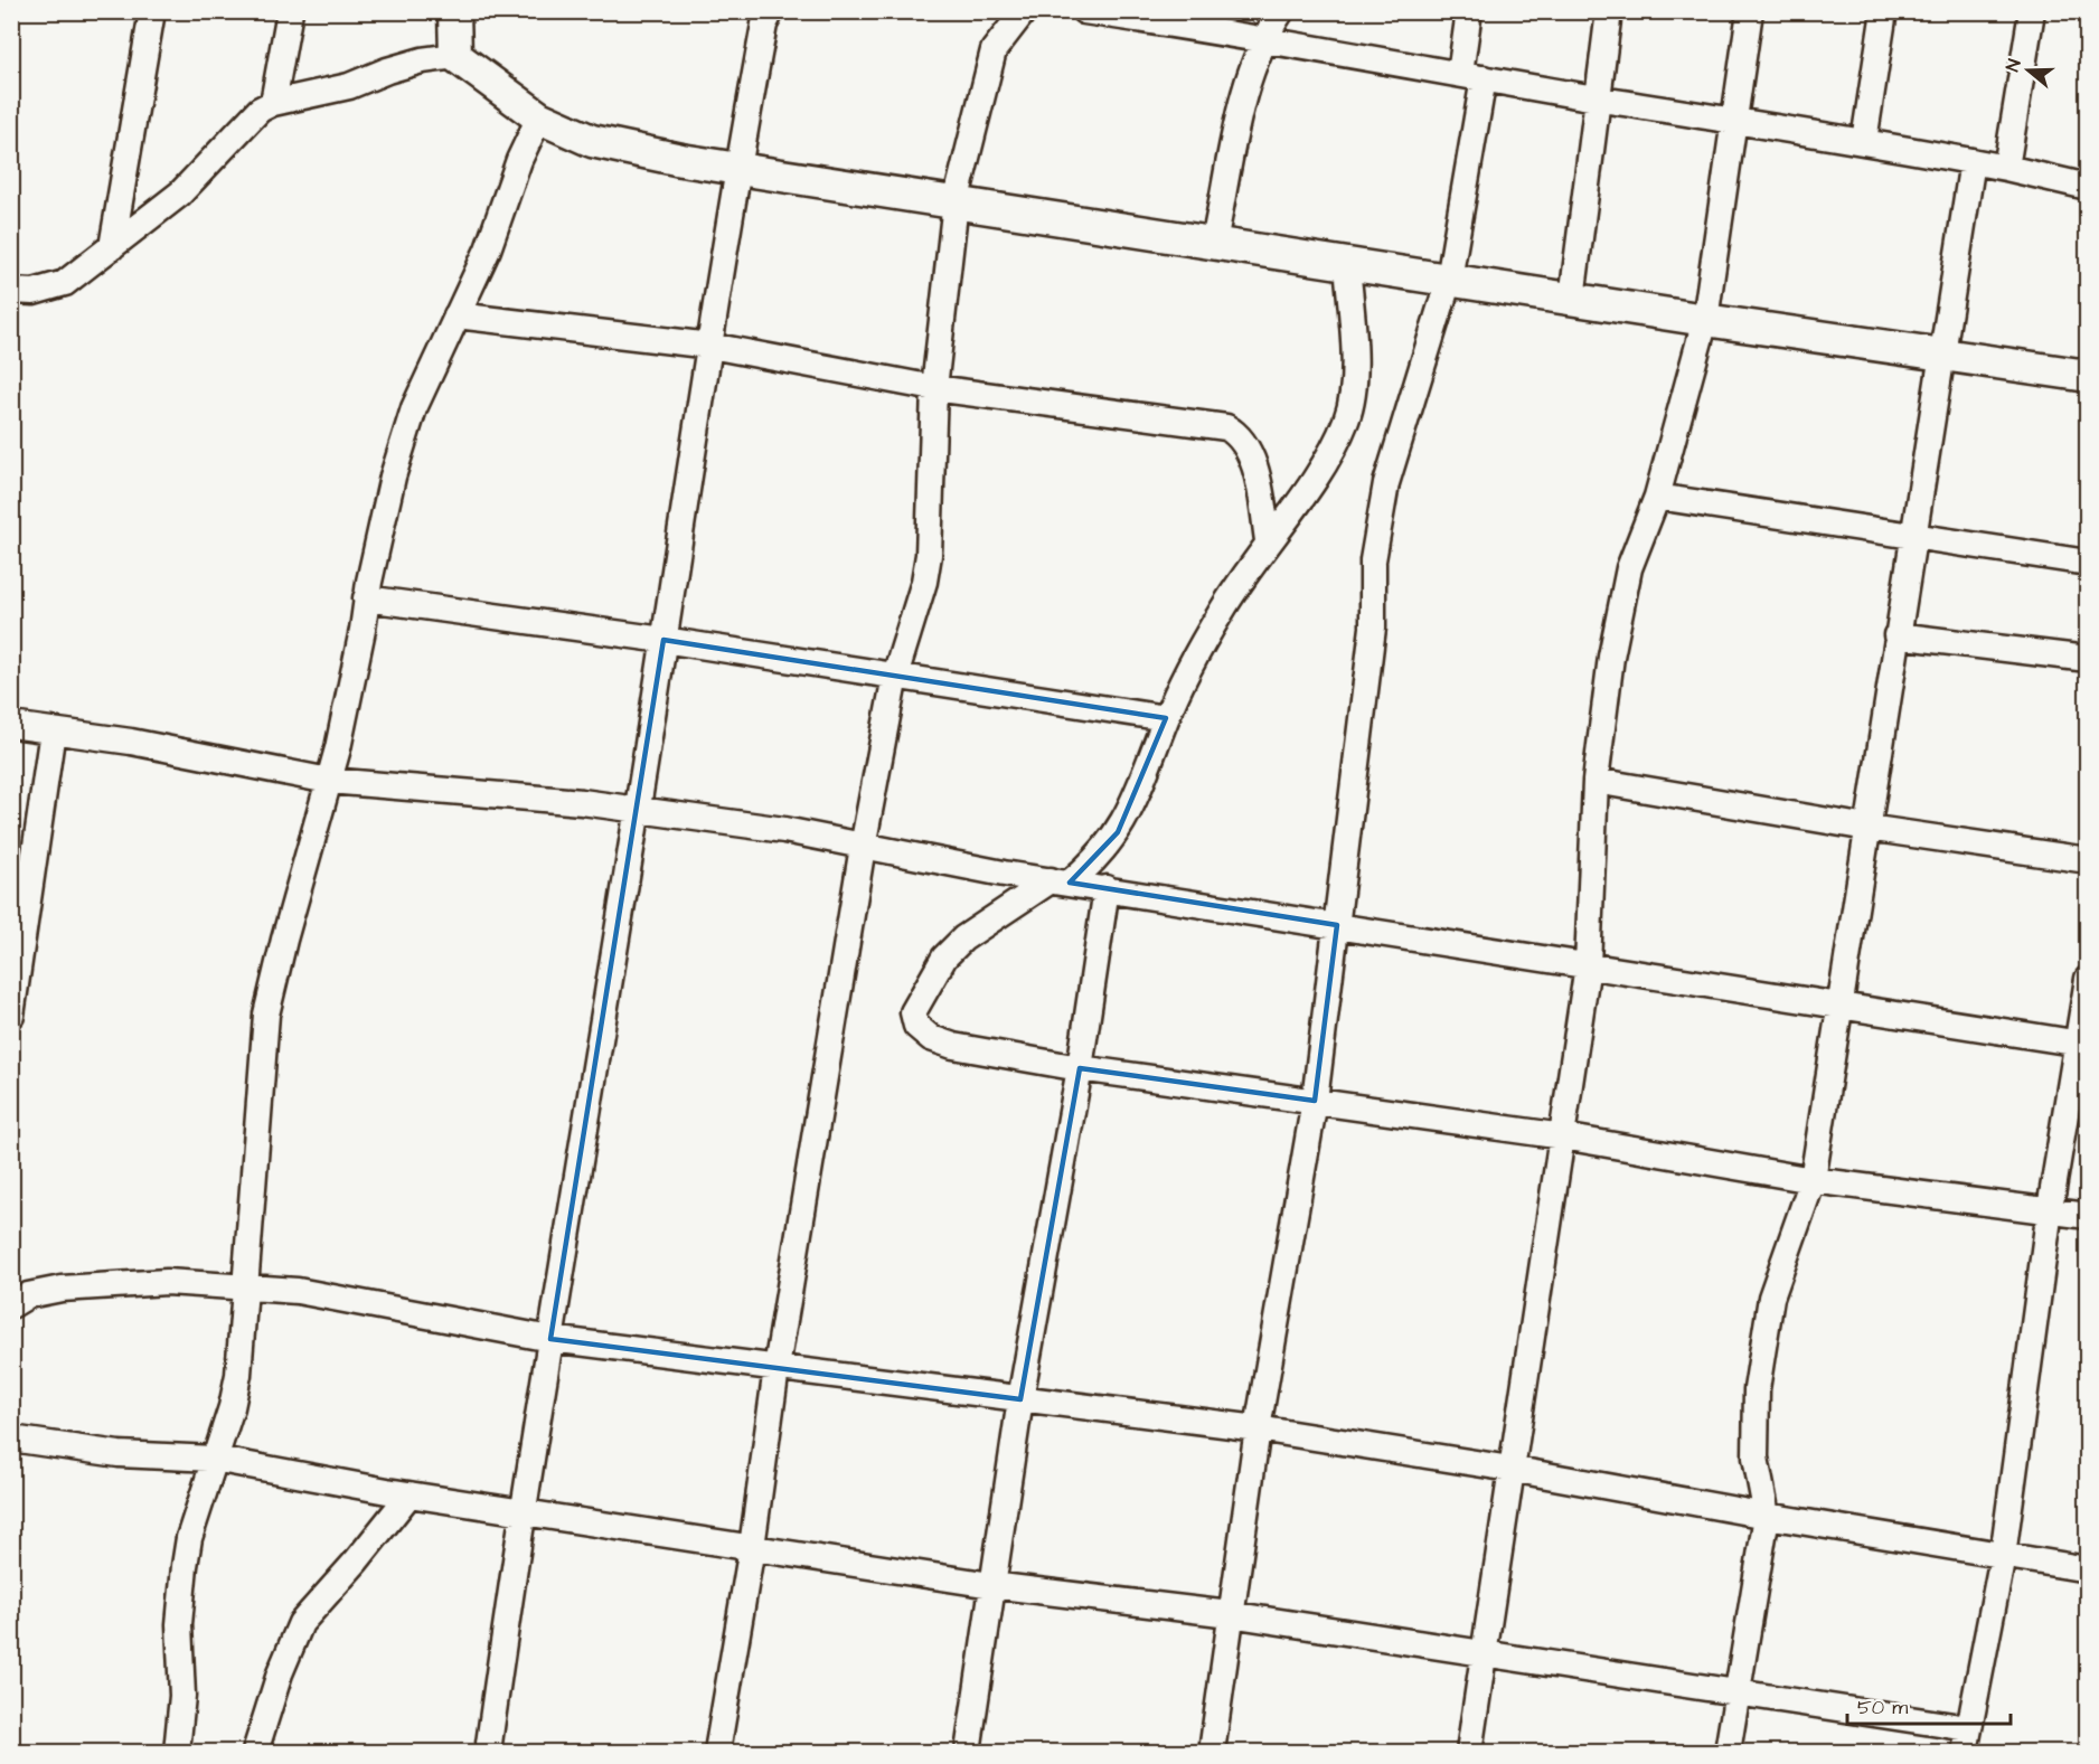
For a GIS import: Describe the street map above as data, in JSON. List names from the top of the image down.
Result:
{
  "scale_bar": "50 m",
  "north": "left"
}
